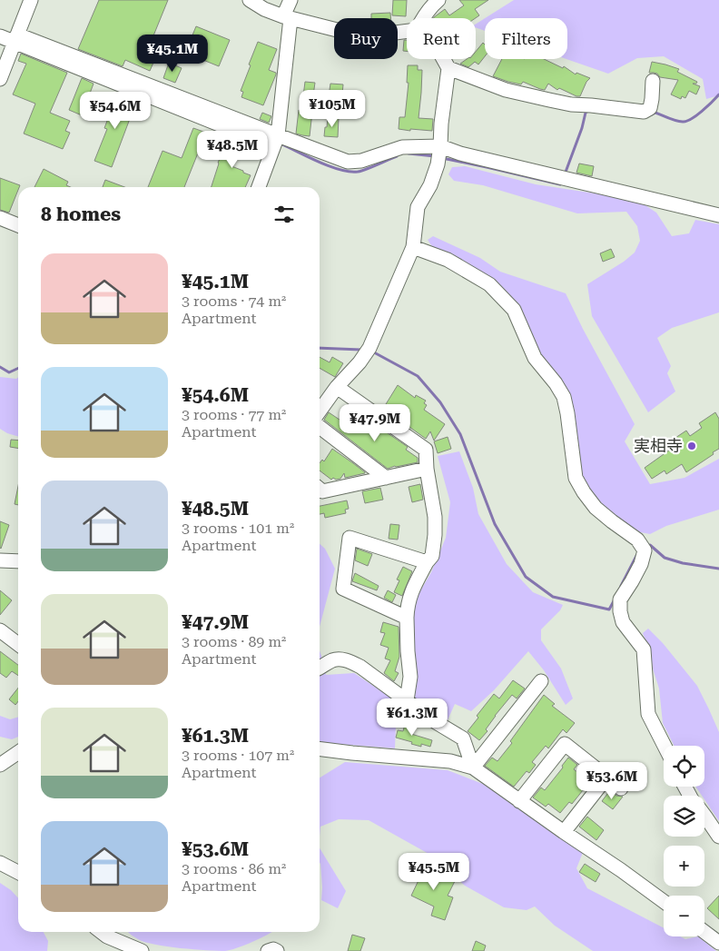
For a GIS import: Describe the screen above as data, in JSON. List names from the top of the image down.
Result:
{
  "places": ["実相寺"],
  "page": {
    "chip": ["Buy", "Rent", "Filters"],
    "price": [
      "¥45.1M",
      "¥105M",
      "¥54.6M",
      "¥48.5M",
      "¥47.9M",
      "¥61.3M",
      "¥53.6M",
      "¥45.5M"
    ],
    "heading": "8 homes",
    "list": [
      {
        "name": "¥45.1M",
        "note": "3 rooms · 74 m² · Apartment"
      },
      {
        "name": "¥54.6M",
        "note": "3 rooms · 77 m² · Apartment"
      },
      {
        "name": "¥48.5M",
        "note": "3 rooms · 101 m² · Apartment"
      },
      {
        "name": "¥47.9M",
        "note": "3 rooms · 89 m² · Apartment"
      },
      {
        "name": "¥61.3M",
        "note": "3 rooms · 107 m² · Apartment"
      },
      {
        "name": "¥53.6M",
        "note": "3 rooms · 86 m² · Apartment"
      }
    ],
    "map_buttons": ["+", "−"]
  }
}
